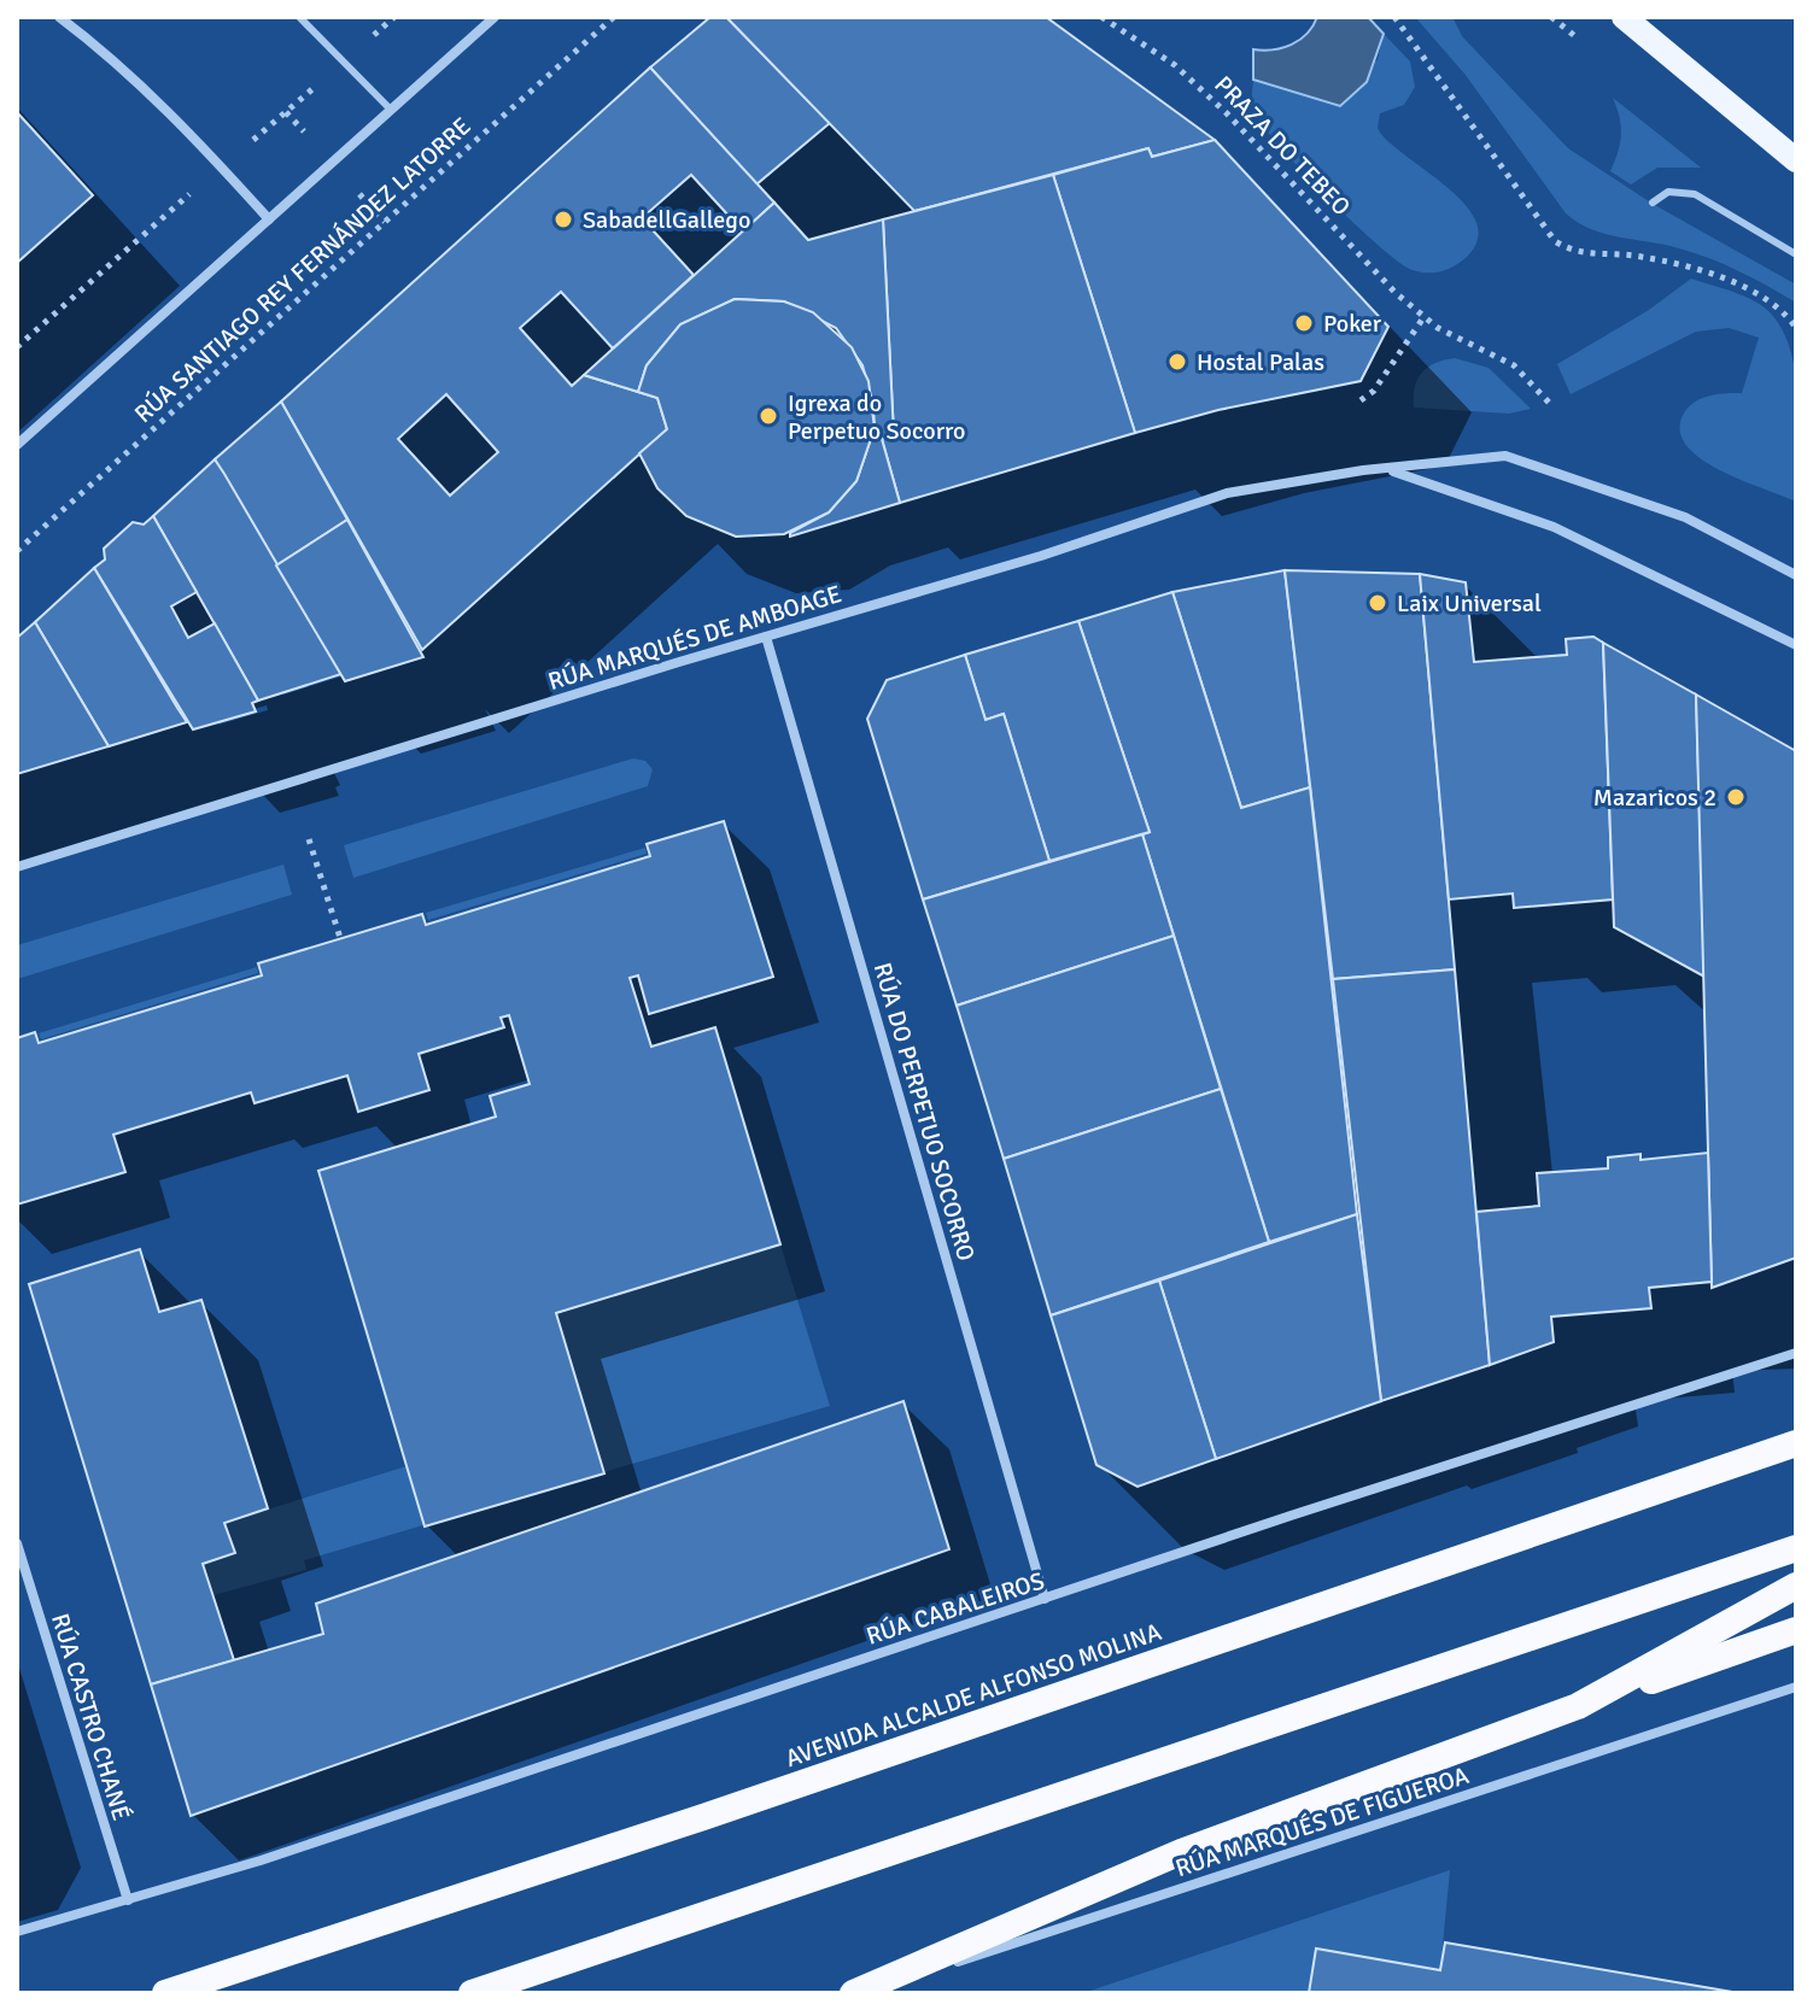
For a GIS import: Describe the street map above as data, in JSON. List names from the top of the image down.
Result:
{
  "streets": {
    "highway": ["AVENIDA ALCALDE ALFONSO MOLINA"],
    "street": [
      "RÚA MARQUÉS DE AMBOAGE",
      "RÚA DO PERPETUO SOCORRO",
      "RÚA CABALEIROS",
      "RÚA CASTRO CHANÉ",
      "RÚA MARQUÉS DE FIGUEROA"
    ],
    "path": ["PRAZA DO TEBEO", "RÚA SANTIAGO REY FERNÁNDEZ LATORRE"]
  },
  "crossings": [
    ["RÚA MARQUÉS DE AMBOAGE", "RÚA DO PERPETUO SOCORRO"],
    ["RÚA DO PERPETUO SOCORRO", "RÚA CABALEIROS"],
    ["RÚA CABALEIROS", "RÚA CASTRO CHANÉ"]
  ],
  "places": [
    "SabadellGallego",
    "Poker",
    "Hostal Palas",
    "Igrexa do Perpetuo Socorro",
    "Laix Universal",
    "Mazaricos 2"
  ]
}
